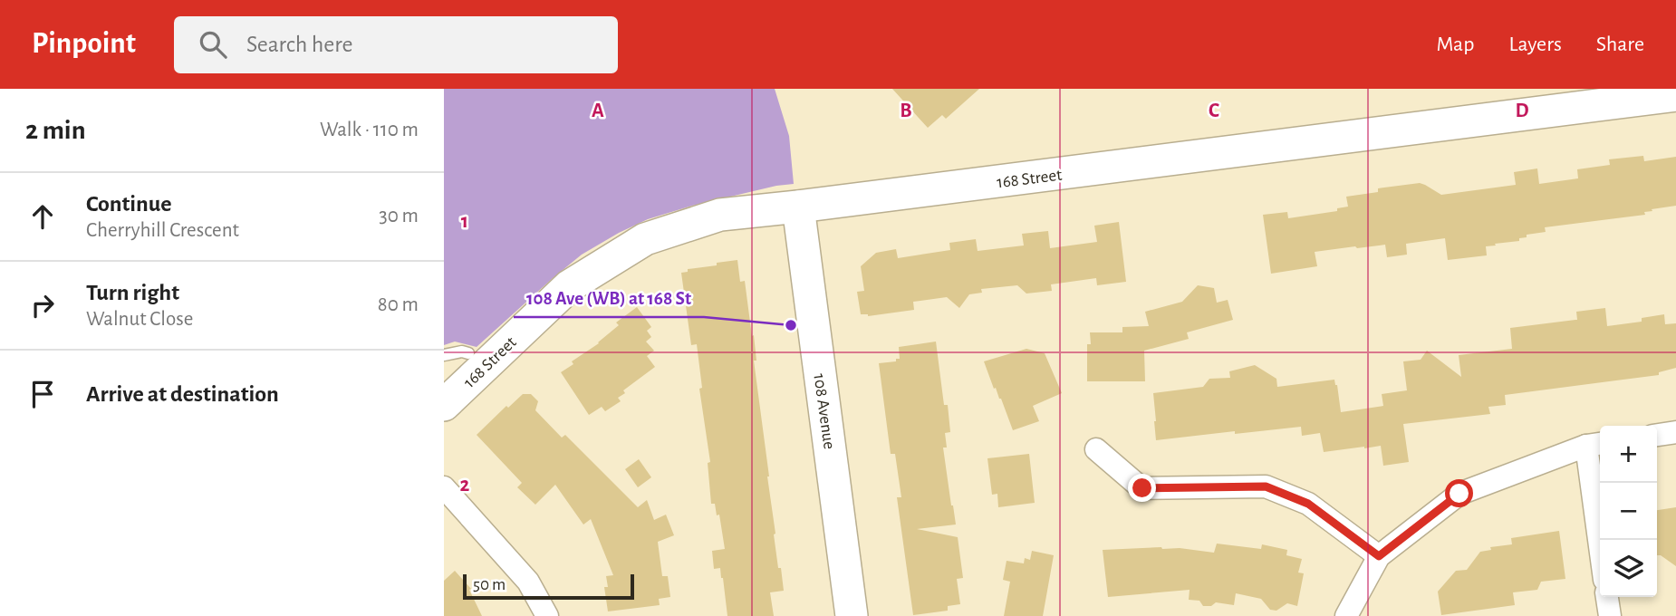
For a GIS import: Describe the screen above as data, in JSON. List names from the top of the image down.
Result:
{
  "streets": {
    "street": ["168 Street", "108 Avenue"]
  },
  "crossings": [
    ["168 Street", "108 Avenue"]
  ],
  "places": ["108 Ave (WB) at 168 St"],
  "scale_bar": "50 m",
  "page": {
    "header": "Pinpoint",
    "search": "Search here",
    "nav": ["Map", "Layers", "Share"],
    "heading": ["2 min", "Walk · 110 m"],
    "list": [
      ["Continue", "Cherryhill Crescent", "30 m"],
      ["Turn right", "Walnut Close", "80 m"],
      "Arrive at destination"
    ],
    "map_buttons": ["+", "−"],
    "scale": "50 m"
  },
  "grid": {
    "columns": [
      "A",
      "B",
      "C",
      "D"
    ],
    "rows": ["1", "2"]
  }
}
